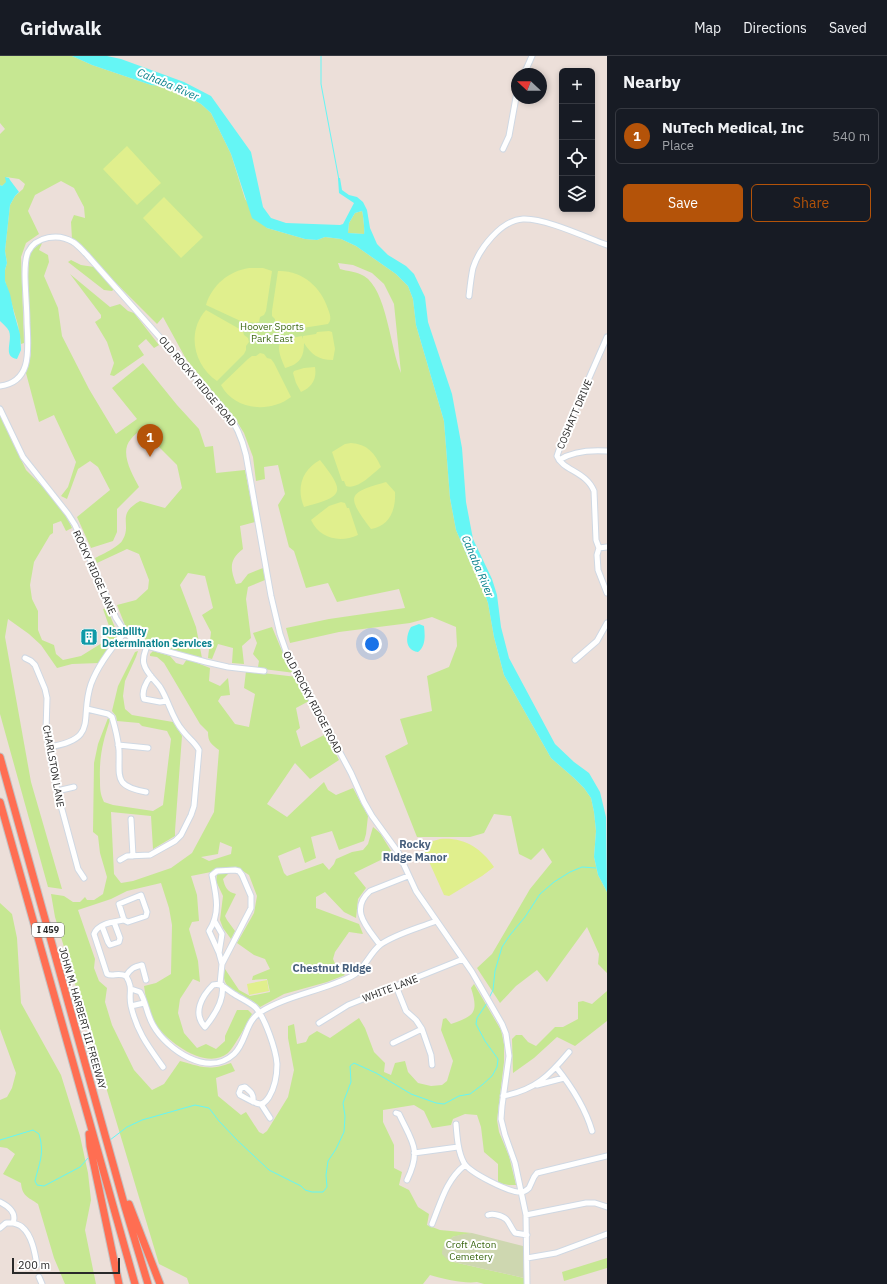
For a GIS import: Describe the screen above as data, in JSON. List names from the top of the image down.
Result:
{
  "streets": {
    "highway": ["I 459", "JOHN M. HARBERT III FREEWAY"],
    "street": [
      "OLD ROCKY RIDGE ROAD",
      "COSHATT DRIVE",
      "ROCKY RIDGE LANE",
      "CHARLSTON LANE",
      "WHITE LANE"
    ]
  },
  "crossings": [
    ["OLD ROCKY RIDGE ROAD", "WHITE LANE"]
  ],
  "districts": ["Rocky Ridge Manor", "Chestnut Ridge"],
  "water": ["Cahaba River"],
  "parks": ["Hoover Sports Park East", "Croft Acton Cemetery"],
  "places": {
    "building": ["Disability Determination Services"]
  },
  "scale_bar": "200 m",
  "north": "left",
  "page": {
    "header": "Gridwalk",
    "nav": ["Map", "Directions", "Saved"],
    "heading": "Nearby",
    "map_buttons": ["+", "−"],
    "list": [
      {
        "mark": "1",
        "name": "NuTech Medical, Inc",
        "note": "Place",
        "value": "540 m"
      }
    ],
    "buttons": ["Save", "Share"],
    "pins": "1",
    "scale": "200 m"
  }
}
